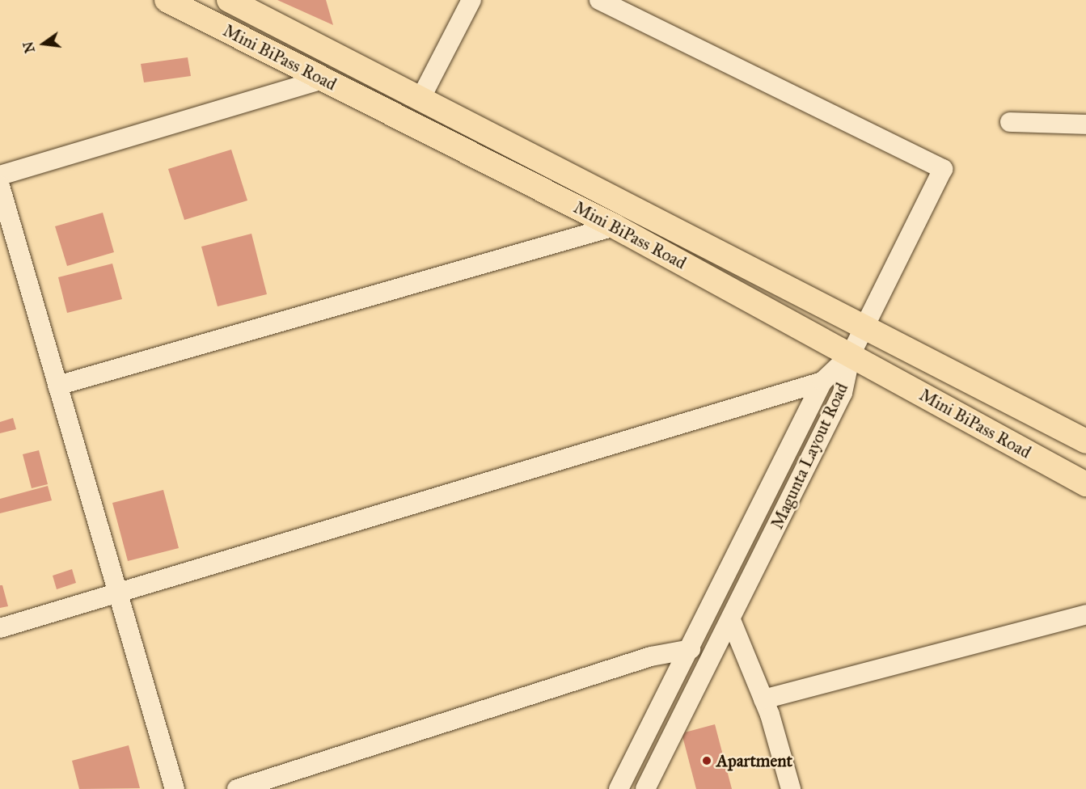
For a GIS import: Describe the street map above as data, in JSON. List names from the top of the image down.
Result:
{
  "streets": {
    "main road": ["Mini BiPass Road"],
    "street": ["Magunta Layout Road"]
  },
  "crossings": [
    ["Mini BiPass Road", "Magunta Layout Road"]
  ],
  "places": ["Apartment"],
  "north": "left"
}
